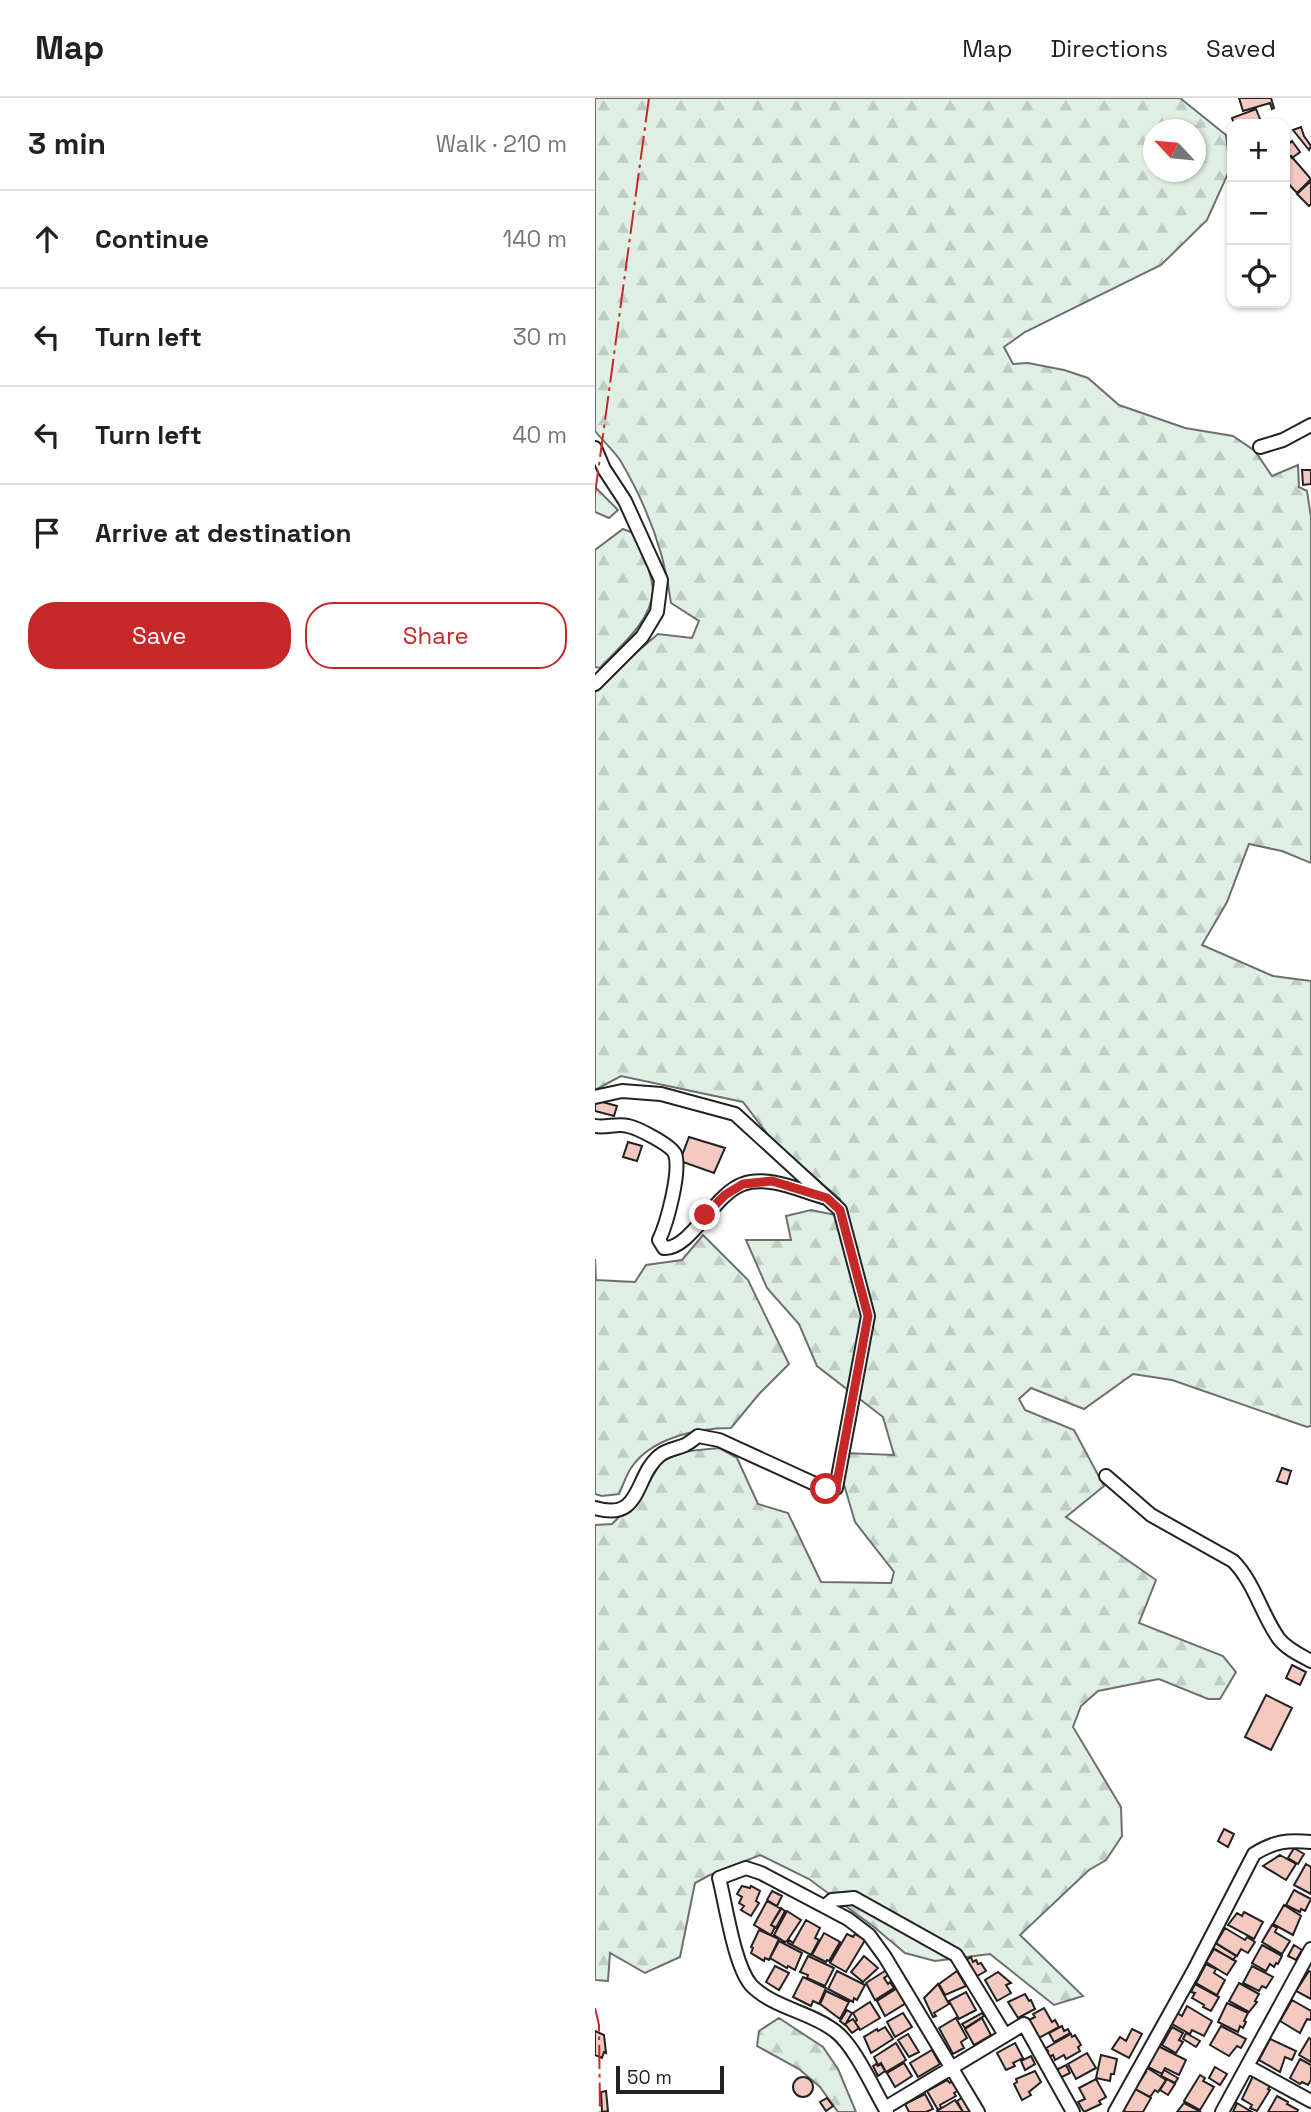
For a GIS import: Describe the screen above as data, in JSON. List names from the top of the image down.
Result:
{
  "scale_bar": "50 m",
  "north": "top left",
  "page": {
    "header": "Map",
    "nav": ["Map", "Directions", "Saved"],
    "heading": ["3 min", "Walk · 210 m"],
    "map_buttons": ["+", "−"],
    "list": [
      ["Continue", "140 m"],
      ["Turn left", "30 m"],
      ["Turn left", "40 m"],
      "Arrive at destination"
    ],
    "buttons": ["Save", "Share"],
    "scale": "50 m"
  }
}
